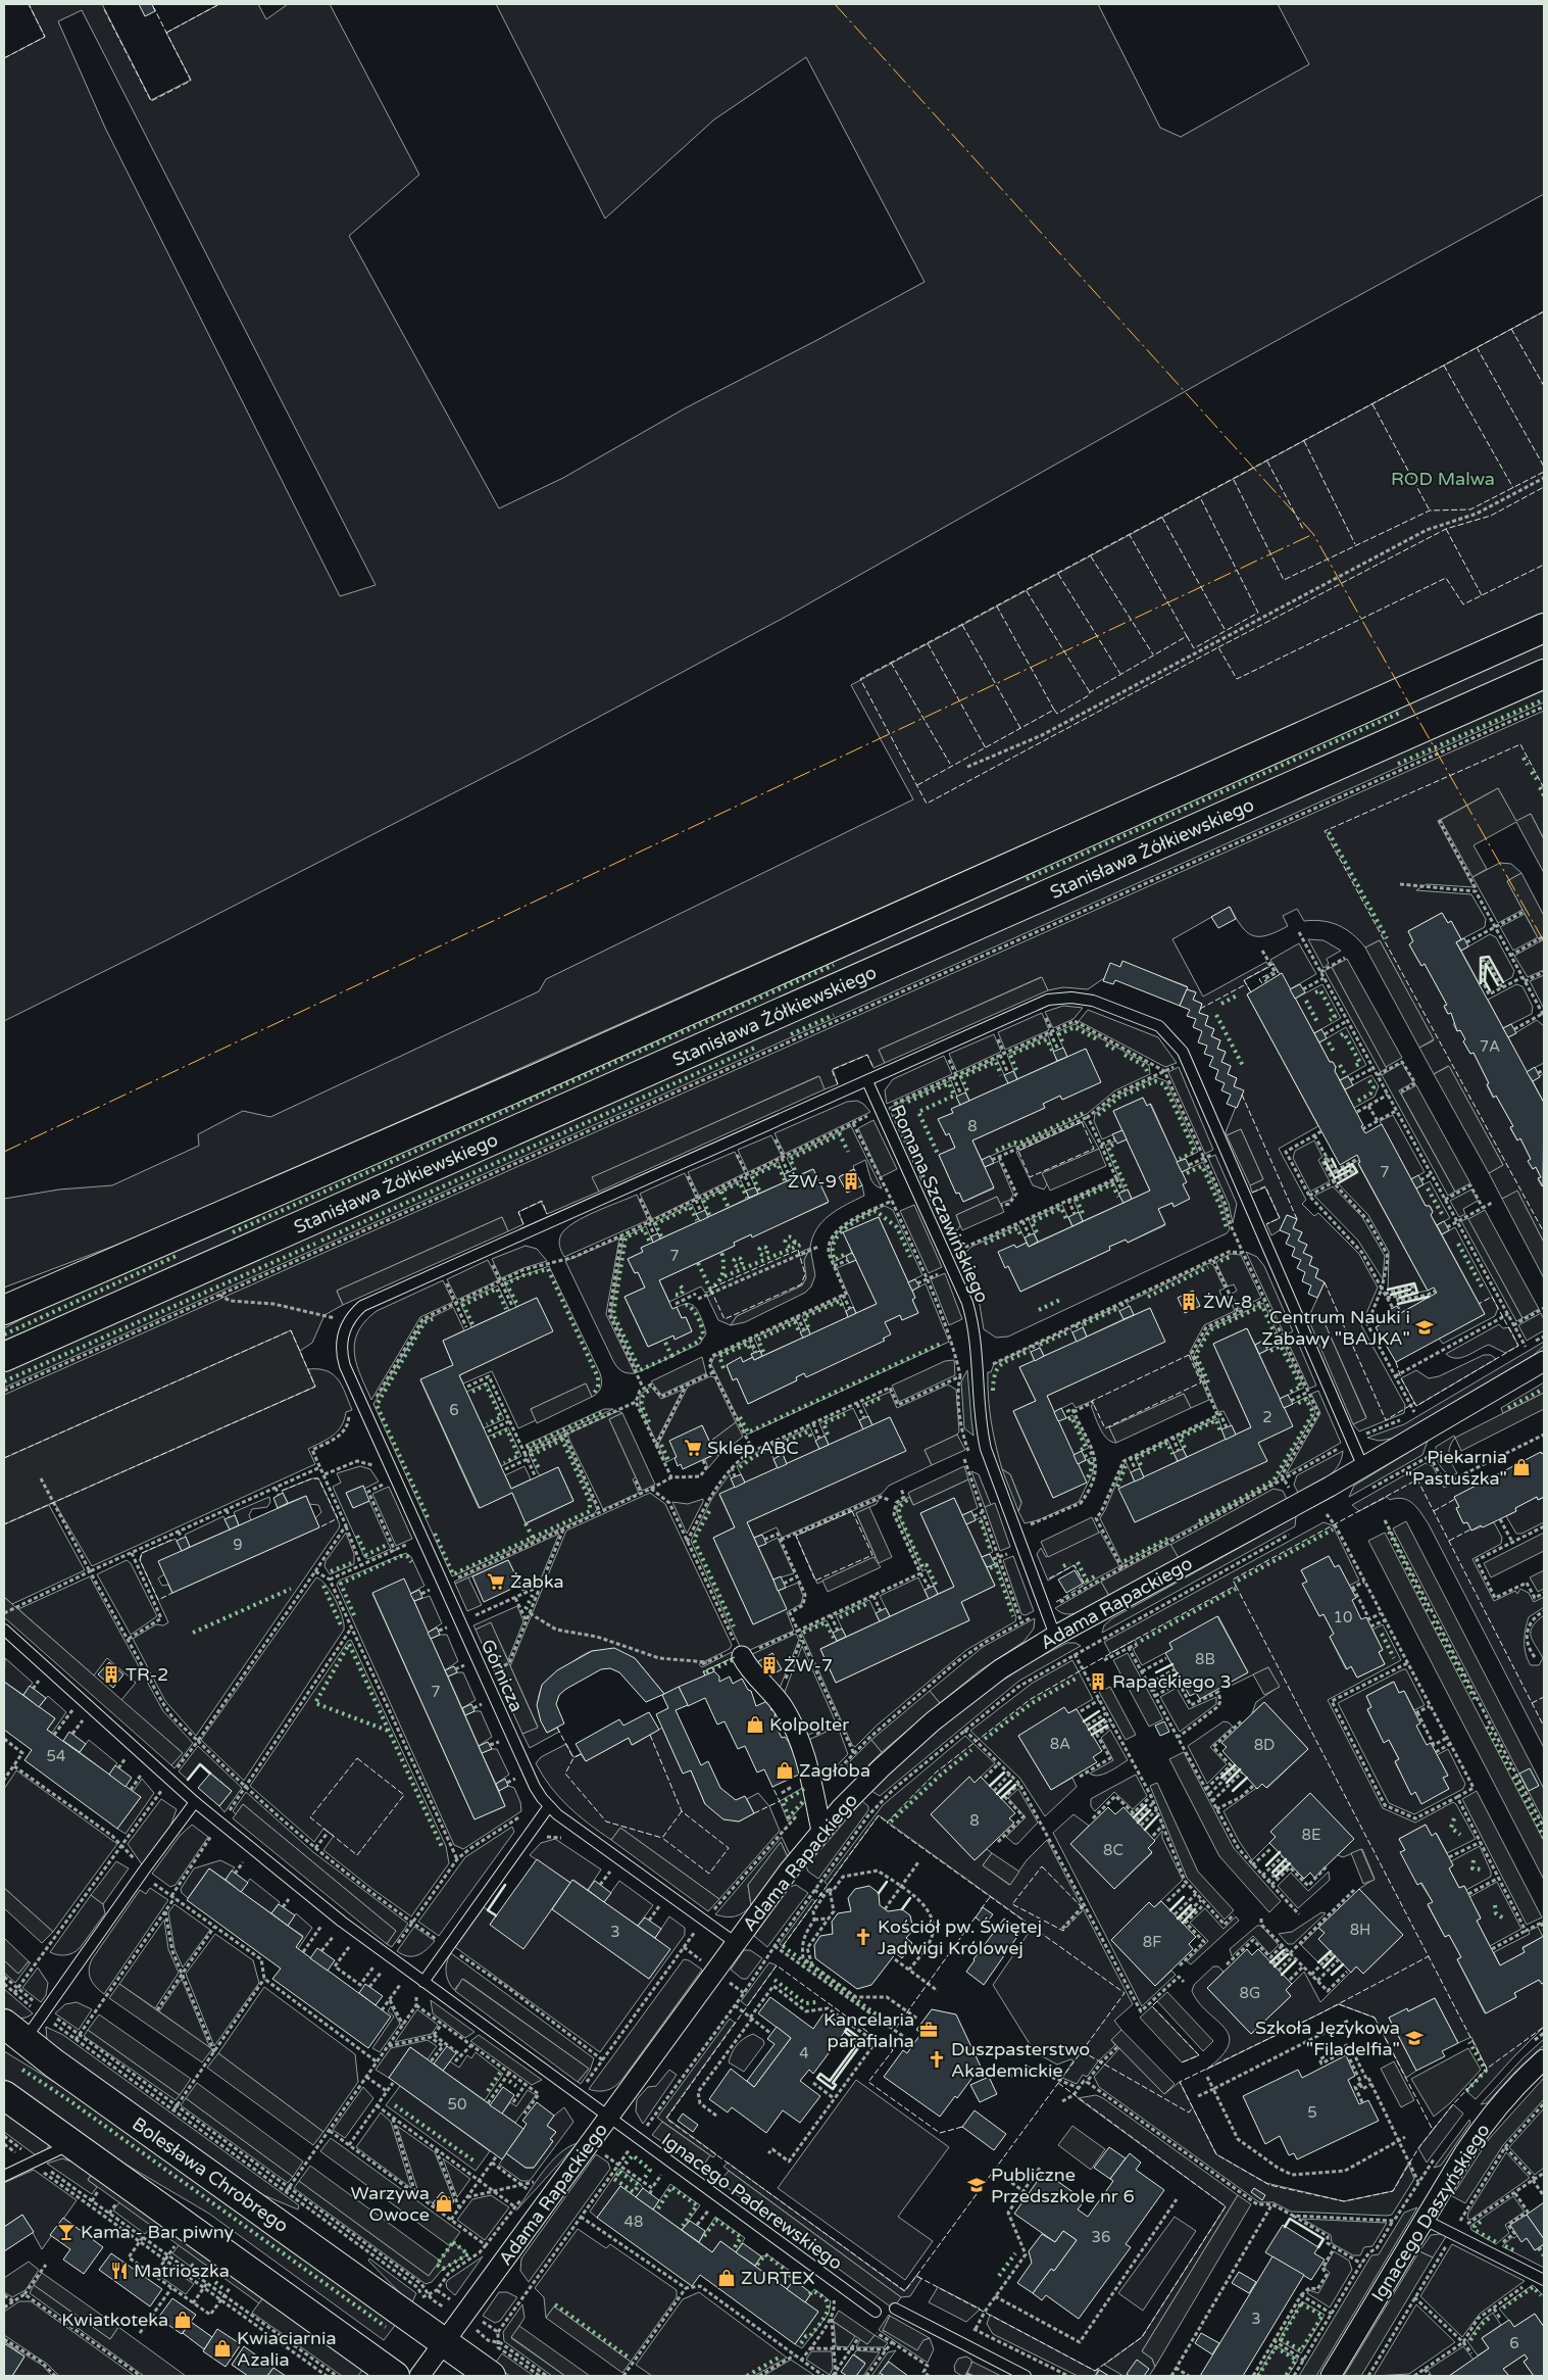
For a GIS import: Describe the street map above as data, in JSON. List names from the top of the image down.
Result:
{
  "streets": {
    "main road": ["Stanisława Żółkiewskiego", "Bolesława Chrobrego"],
    "street": ["Adama Rapackiego", "Ignacego Daszyńskiego"],
    "lane": ["Romana Szczawińskiego", "Górnicza", "Ignacego Paderewskiego"]
  },
  "crossings": [
    ["Romana Szczawińskiego", "Adama Rapackiego"],
    ["Adama Rapackiego", "Górnicza"],
    ["Adama Rapackiego", "Bolesława Chrobrego"],
    ["Adama Rapackiego", "Ignacego Paderewskiego"]
  ],
  "parks": ["ROD Malwa"],
  "places": {
    "building": [
      "ŻW-9",
      "ŻW-8",
      "ŻW-7",
      "TR-2",
      "Rapackiego 3"
    ],
    "school or university": ["Centrum Nauki i Zabawy \"BAJKA\"", "Szkoła Językowa \"Filadelfia\"", "Publiczne Przedszkole nr 6"],
    "supermarket": ["Sklep ABC", "Żabka"],
    "shop": [
      "Piekarnia \"Pastuszka\"",
      "Kolpolter",
      "Zagłoba",
      "Warzywa Owoce",
      "ZURTEX",
      "Kwiatkoteka",
      "Kwiaciarnia Azalia"
    ],
    "church": ["Kościół pw. Świętej Jadwigi Królowej", "Duszpasterstwo Akademickie"],
    "office": ["Kancelaria parafialna"],
    "bar": ["Kama - Bar piwny"],
    "restaurant": ["Matrioszka"]
  },
  "house_numbers": [
    "7A",
    "8",
    "7",
    "7",
    "6",
    "2",
    "9",
    "10",
    "8B",
    "7",
    "8A",
    "8D",
    "54",
    "8",
    "8E",
    "8C",
    "8H",
    "3",
    "8F",
    "8G",
    "4",
    "50",
    "5",
    "48",
    "36",
    "3",
    "6"
  ]
}
